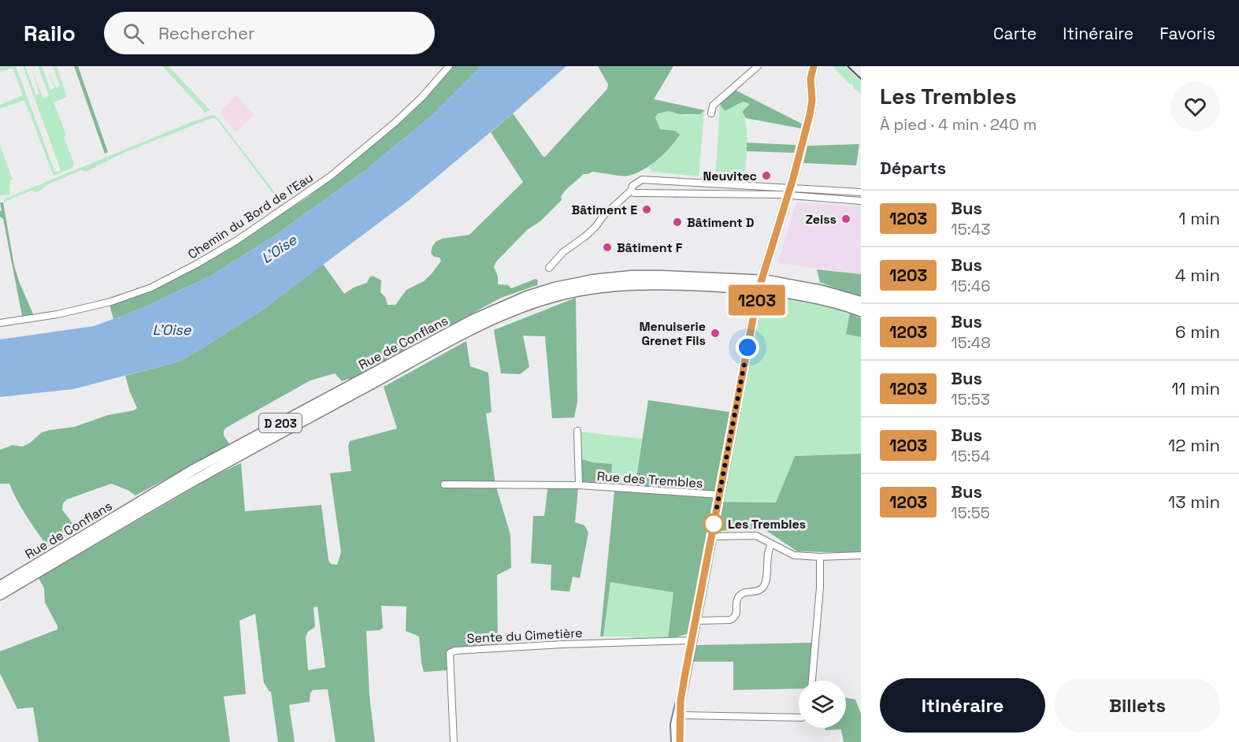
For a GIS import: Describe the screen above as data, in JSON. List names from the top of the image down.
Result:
{
  "streets": {
    "main road": ["Rue de Conflans", "D 203"],
    "street": ["Chemin du Bord de l'Eau", "Rue des Trembles", "Sente du Cimetière"]
  },
  "water": ["L'Oise", "L’Oise"],
  "places": [
    "Neuvitec",
    "Bâtiment E",
    "Zeiss",
    "Bâtiment D",
    "Bâtiment F",
    "Menuiserie Grenet Fils",
    "Les Trembles"
  ],
  "lines": ["bus line 1203"],
  "page": {
    "header": "Railo",
    "search": "Rechercher",
    "nav": ["Carte", "Itinéraire", "Favoris"],
    "on_map": "1203",
    "heading": [
      ["Les Trembles", "À pied · 4 min · 240 m"],
      "Départs"
    ],
    "list": [
      {
        "mark": "1203",
        "name": "Bus",
        "note": "15:43",
        "value": "1 min"
      },
      {
        "mark": "1203",
        "name": "Bus",
        "note": "15:46",
        "value": "4 min"
      },
      {
        "mark": "1203",
        "name": "Bus",
        "note": "15:48",
        "value": "6 min"
      },
      {
        "mark": "1203",
        "name": "Bus",
        "note": "15:53",
        "value": "11 min"
      },
      {
        "mark": "1203",
        "name": "Bus",
        "note": "15:54",
        "value": "12 min"
      },
      {
        "mark": "1203",
        "name": "Bus",
        "note": "15:55",
        "value": "13 min"
      }
    ],
    "buttons": ["Itinéraire", "Billets"]
  }
}
